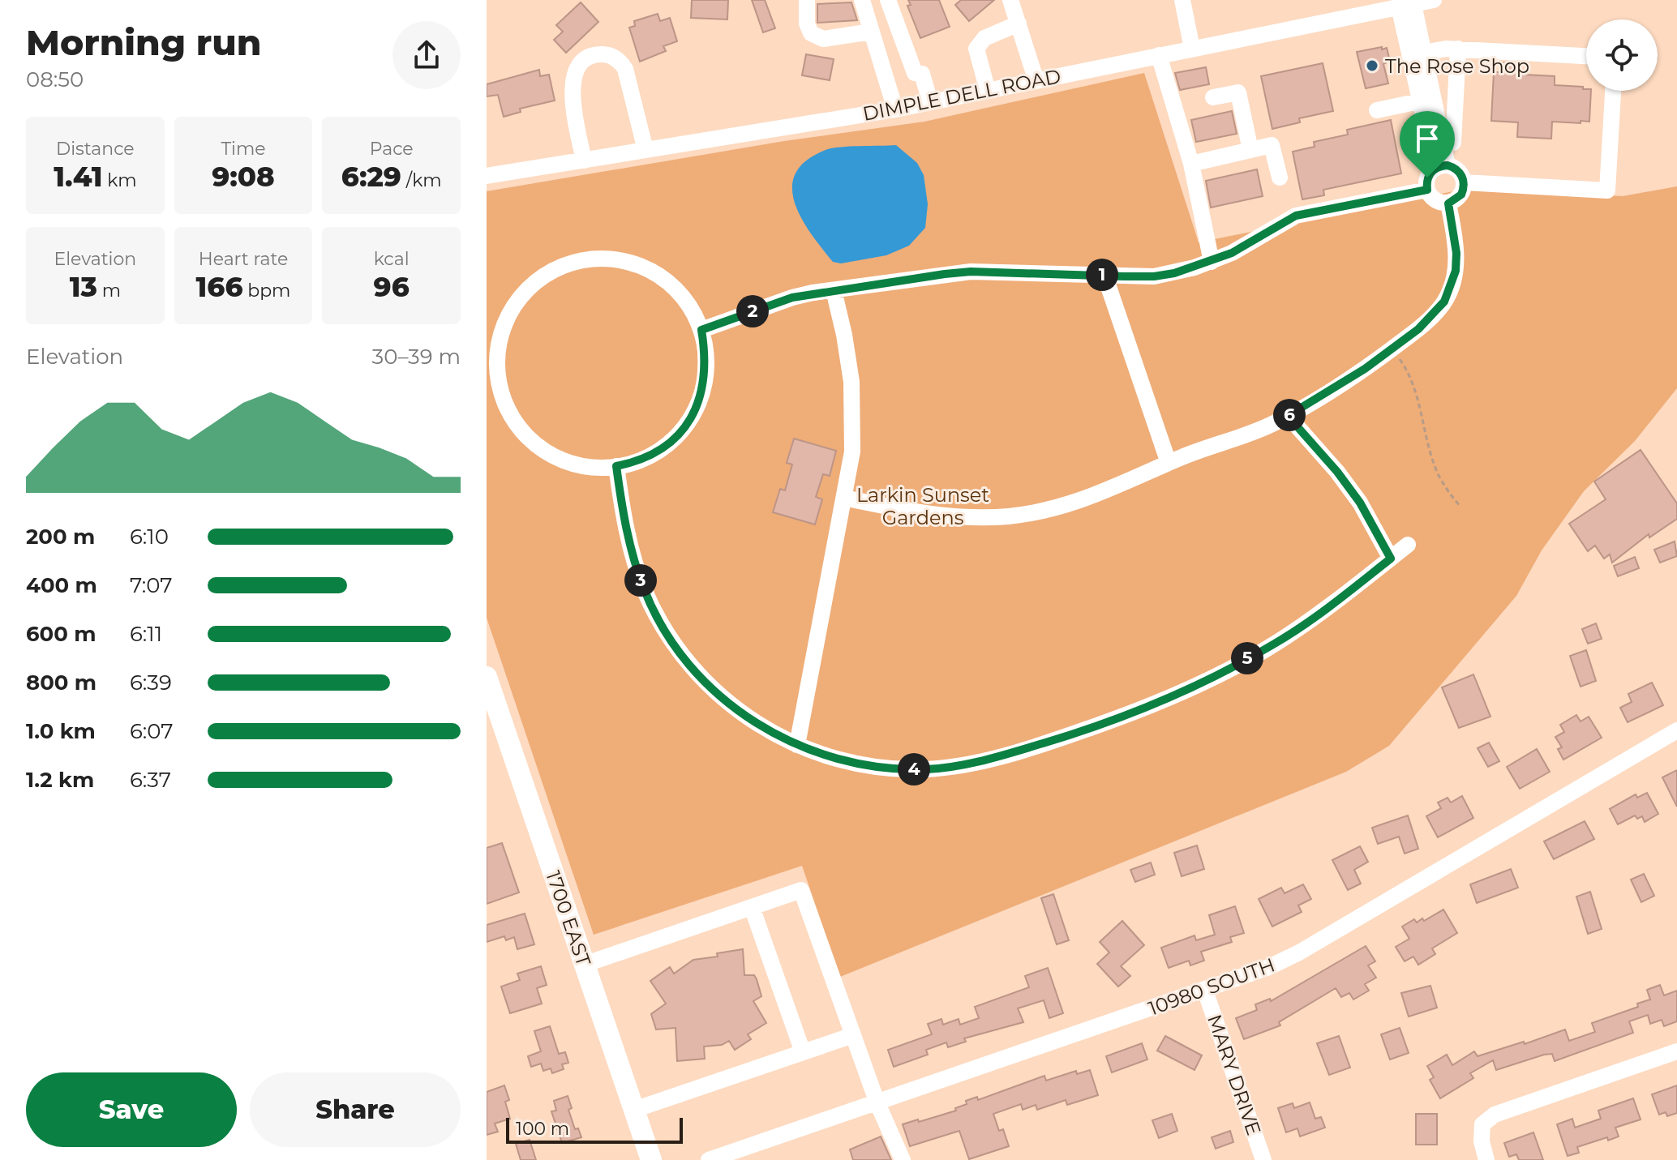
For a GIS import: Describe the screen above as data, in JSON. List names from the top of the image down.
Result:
{
  "streets": {
    "main road": ["1700 EAST"],
    "street": ["DIMPLE DELL ROAD", "10980 SOUTH", "MARY DRIVE"]
  },
  "crossings": [
    ["10980 SOUTH", "MARY DRIVE"]
  ],
  "parks": ["Larkin Sunset Gardens"],
  "places": ["The Rose Shop"],
  "scale_bar": "100 m",
  "page": {
    "heading": ["Morning run", "08:50"],
    "stats": [
      ["Distance", "1.41 km"],
      ["Time", "9:08"],
      ["Pace", "6:29 /km"],
      ["Elevation", "13 m"],
      ["Heart rate", "166 bpm"],
      ["kcal", "96"]
    ],
    "pins": [
      "1",
      "2",
      "6",
      "3",
      "5",
      "4"
    ],
    "chart": ["Elevation", "30–39 m"],
    "list": [
      {
        "name": "200 m",
        "note": "6:10"
      },
      {
        "name": "400 m",
        "note": "7:07"
      },
      {
        "name": "600 m",
        "note": "6:11"
      },
      {
        "name": "800 m",
        "note": "6:39"
      },
      {
        "name": "1.0 km",
        "note": "6:07"
      },
      {
        "name": "1.2 km",
        "note": "6:37"
      }
    ],
    "buttons": ["Save", "Share"],
    "scale": "100 m"
  }
}
